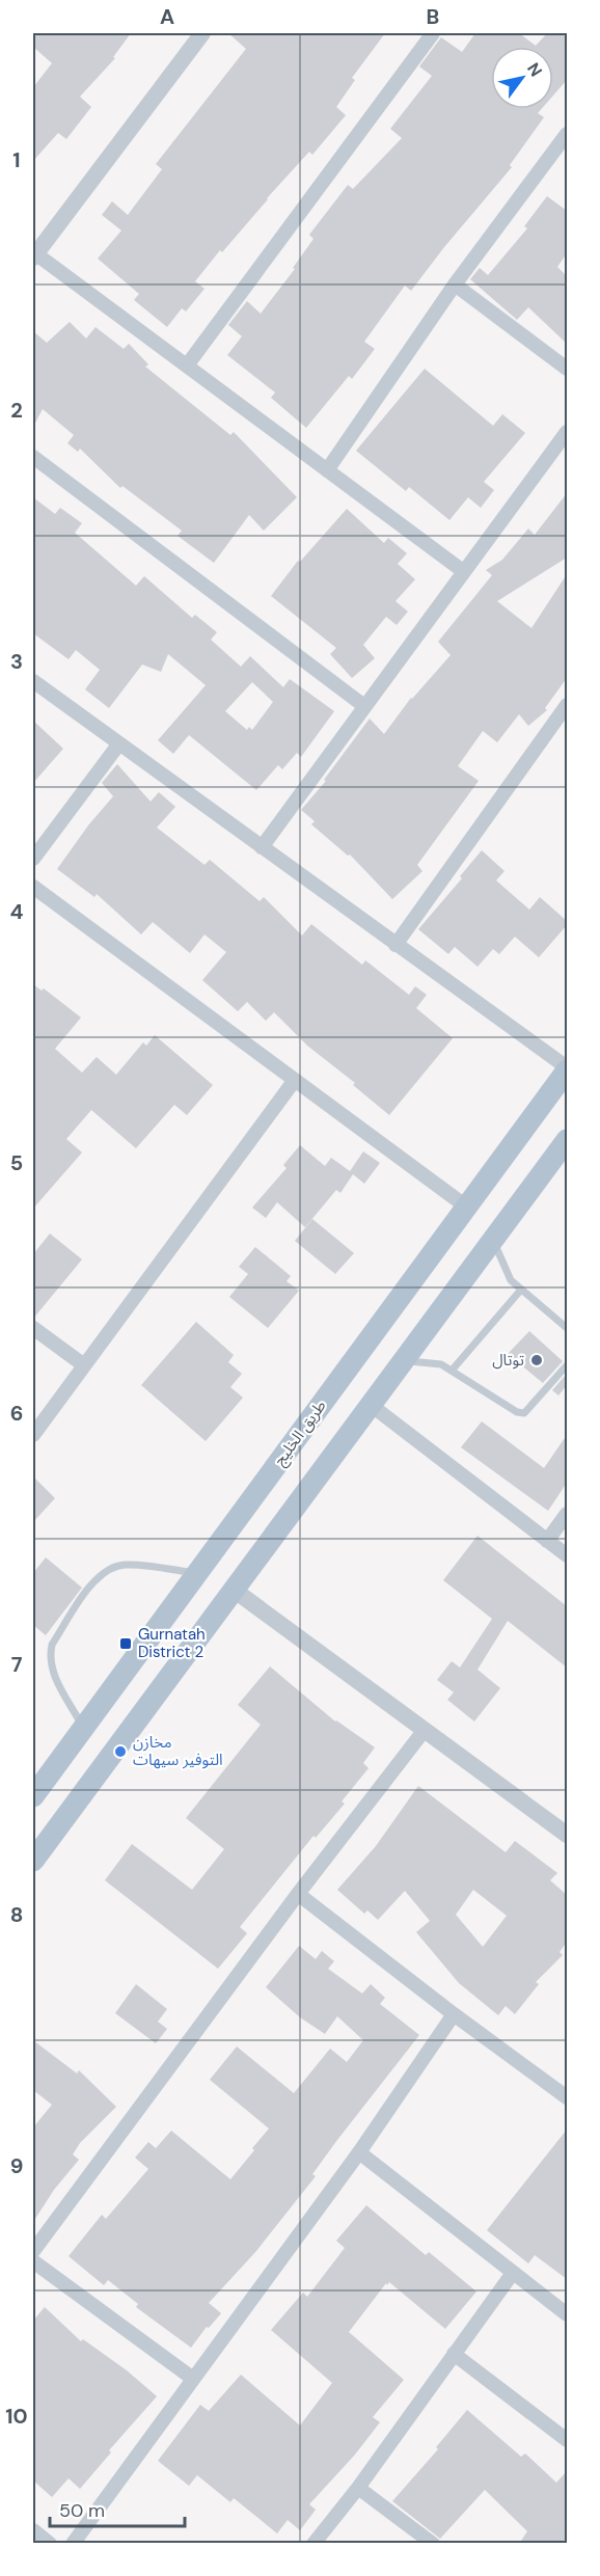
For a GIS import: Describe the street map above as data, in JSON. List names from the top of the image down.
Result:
{
  "streets": {
    "main road": ["طريق الخليج"]
  },
  "places": {
    "other": ["توتال", "مخازن التوفير سيهات"],
    "transit": ["Gurnatah District 2"]
  },
  "scale_bar": "50 m",
  "north": "top right",
  "grid": {
    "columns": ["A", "B"],
    "rows": [
      "1",
      "2",
      "3",
      "4",
      "5",
      "6",
      "7",
      "8",
      "9",
      "10"
    ]
  }
}
